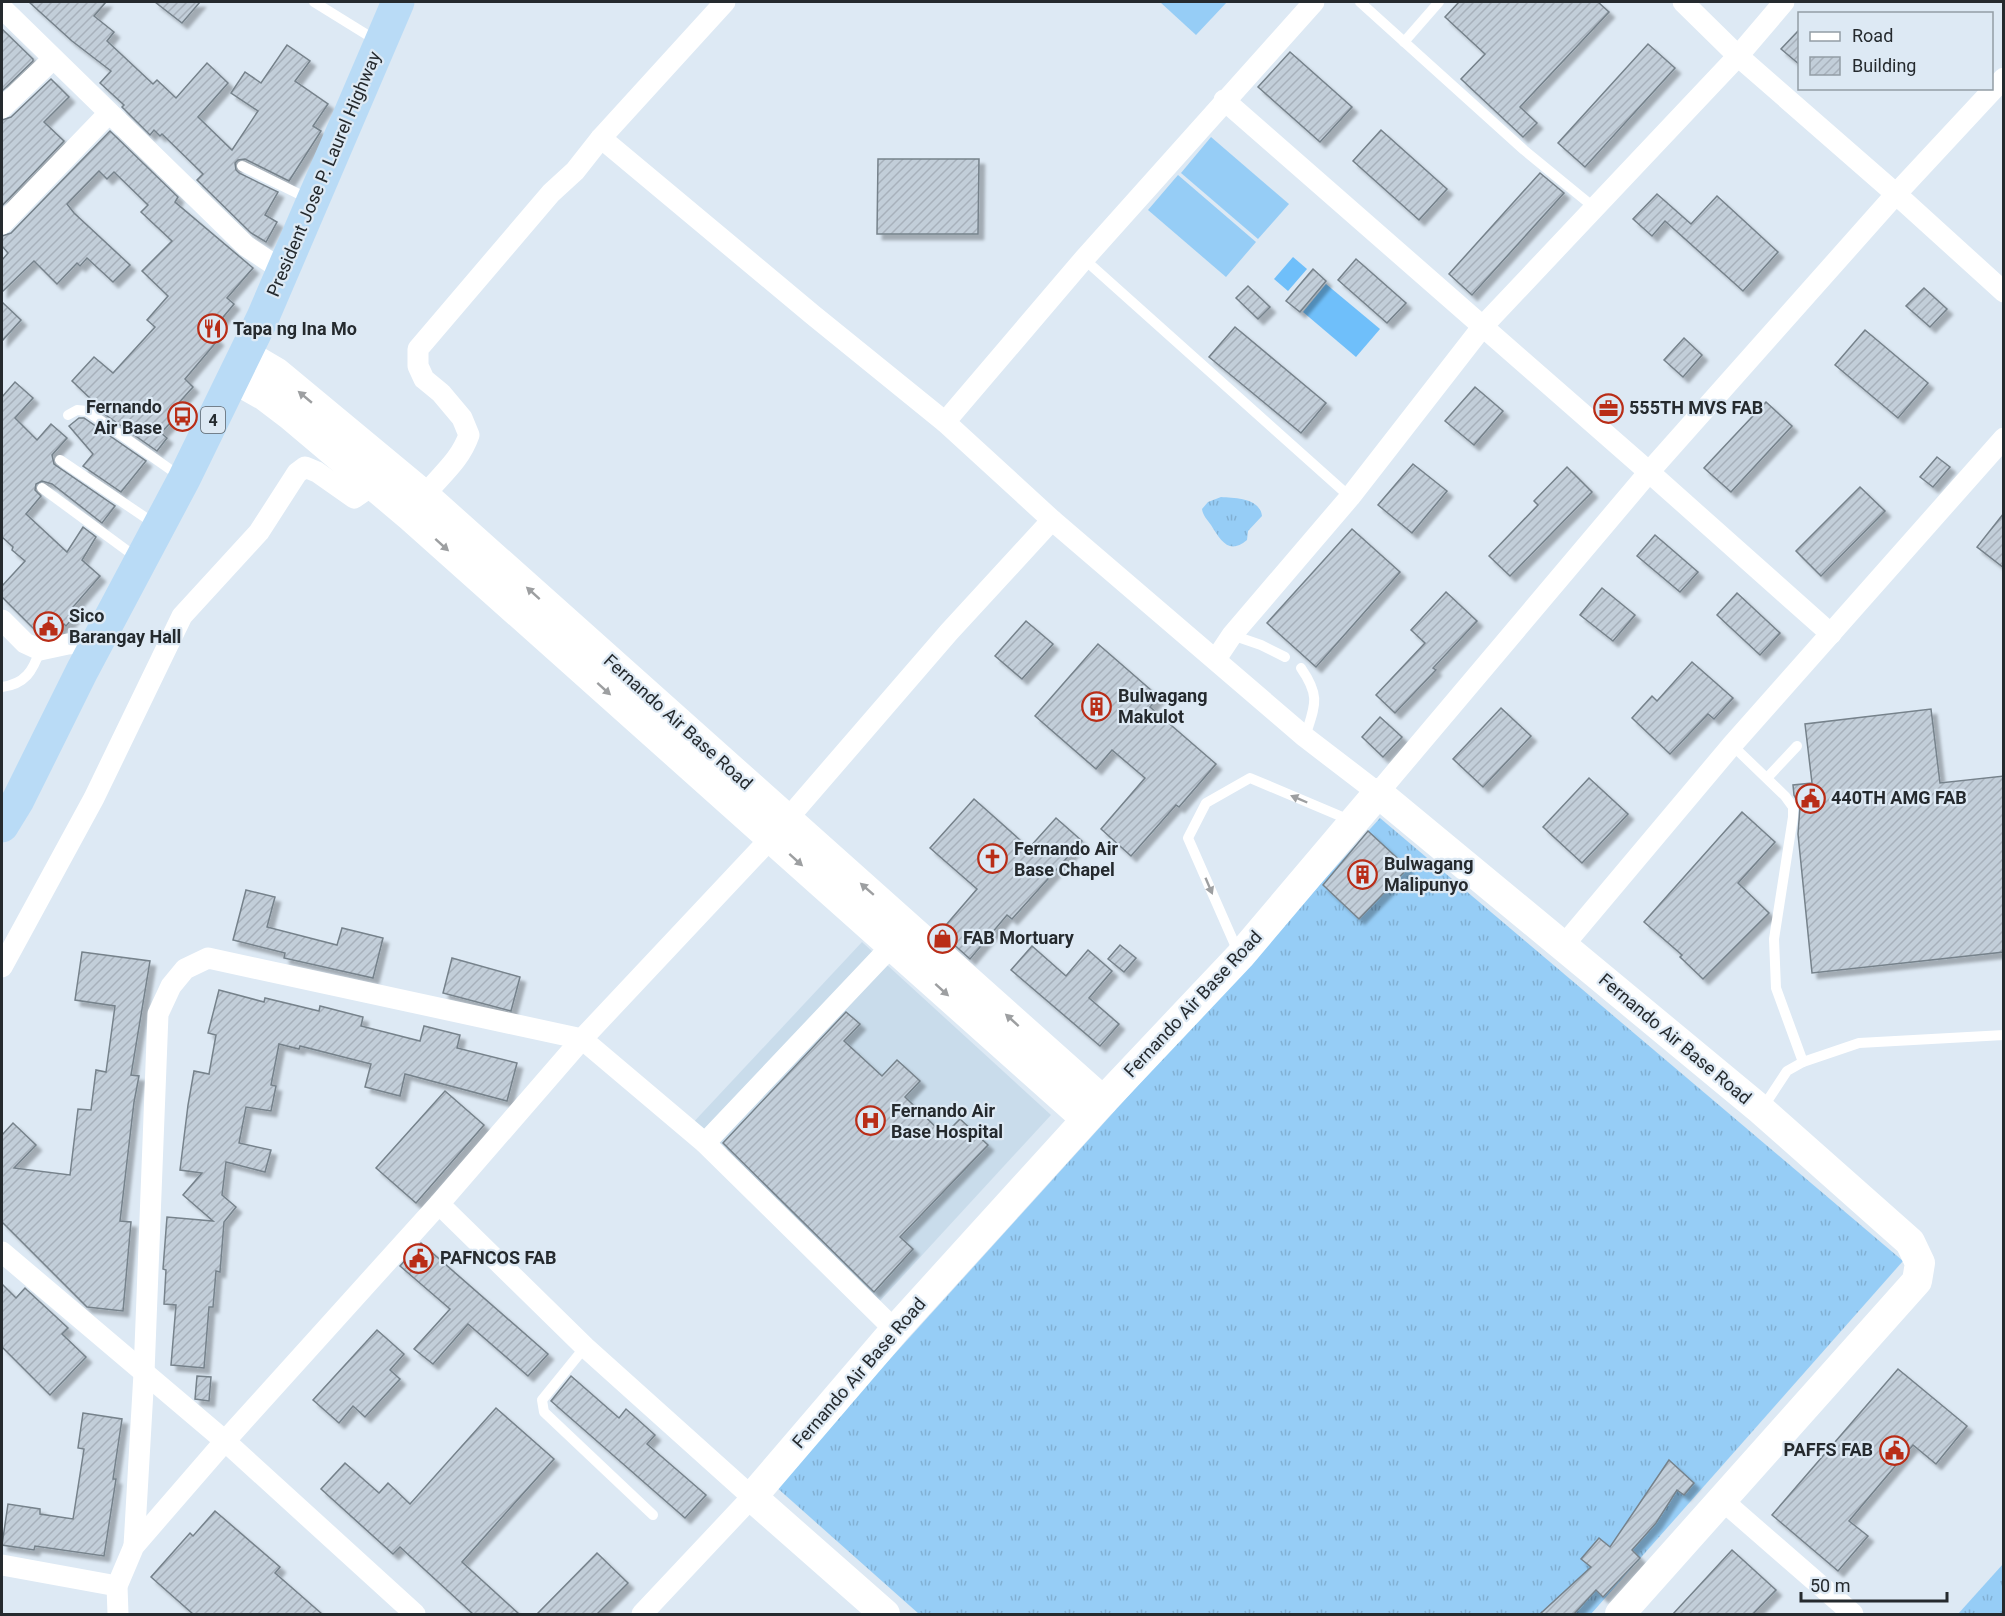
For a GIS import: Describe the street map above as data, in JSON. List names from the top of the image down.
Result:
{
  "streets": {
    "highway": ["President Jose P. Laurel Highway", "4"],
    "street": ["Fernando Air Base Road"]
  },
  "crossings": [
    ["President Jose P. Laurel Highway", "Fernando Air Base Road"]
  ],
  "places": {
    "restaurant": ["Tapa ng Ina Mo"],
    "office": ["555TH MVS FAB"],
    "bus stop": ["Fernando Air Base"],
    "public building": [
      "Sico Barangay Hall",
      "440TH AMG FAB",
      "PAFNCOS FAB",
      "PAFFS FAB"
    ],
    "building": ["Bulwagang Makulot", "Bulwagang Malipunyo"],
    "church": ["Fernando Air Base Chapel"],
    "shop": ["FAB Mortuary"],
    "hospital": ["Fernando Air Base Hospital"]
  },
  "legend": ["Road", "Building"],
  "scale_bar": "50 m"
}
